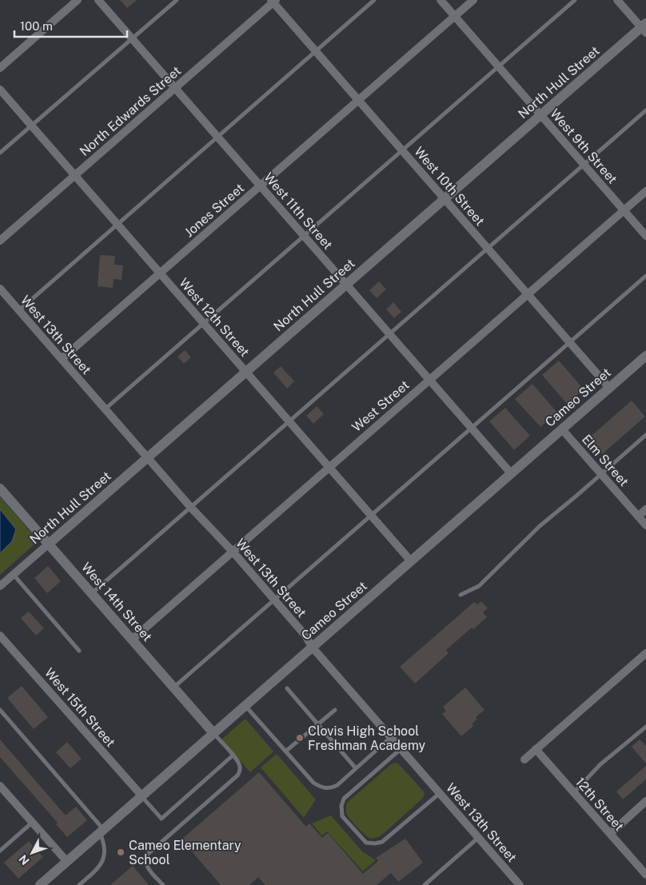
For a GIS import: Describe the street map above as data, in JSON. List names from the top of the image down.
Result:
{
  "streets": {
    "street": [
      "North Hull Street",
      "North Edwards Street",
      "West 9th Street",
      "West 10th Street",
      "Jones Street",
      "West 11th Street",
      "West 12th Street",
      "West 13th Street",
      "Cameo Street",
      "West Street",
      "Elm Street",
      "West 14th Street",
      "West 15th Street",
      "12th Street"
    ]
  },
  "crossings": [
    ["North Hull Street", "West 9th Street"],
    ["North Hull Street", "West 10th Street"],
    ["North Hull Street", "West 11th Street"],
    ["North Hull Street", "West 12th Street"],
    ["North Hull Street", "West 13th Street"],
    ["North Hull Street", "West 14th Street"],
    ["North Edwards Street", "West 10th Street"],
    ["North Edwards Street", "West 11th Street"],
    ["North Edwards Street", "West 12th Street"],
    ["West 9th Street", "Jones Street"],
    ["West 9th Street", "West Street"],
    ["West 10th Street", "Jones Street"],
    ["West 10th Street", "Cameo Street"],
    ["West 10th Street", "West Street"],
    ["Jones Street", "West 11th Street"],
    ["Jones Street", "West 12th Street"],
    ["Jones Street", "West 13th Street"],
    ["West 11th Street", "Cameo Street"],
    ["West 11th Street", "West Street"],
    ["West 12th Street", "Cameo Street"],
    ["West 12th Street", "West Street"],
    ["West 13th Street", "Cameo Street"],
    ["West 13th Street", "West Street"],
    ["Cameo Street", "Elm Street"],
    ["Cameo Street", "West 14th Street"],
    ["Cameo Street", "West 15th Street"],
    ["West Street", "West 14th Street"]
  ],
  "places": ["Clovis High School Freshman Academy", "Cameo Elementary School"],
  "scale_bar": "100 m",
  "north": "bottom left"
}
